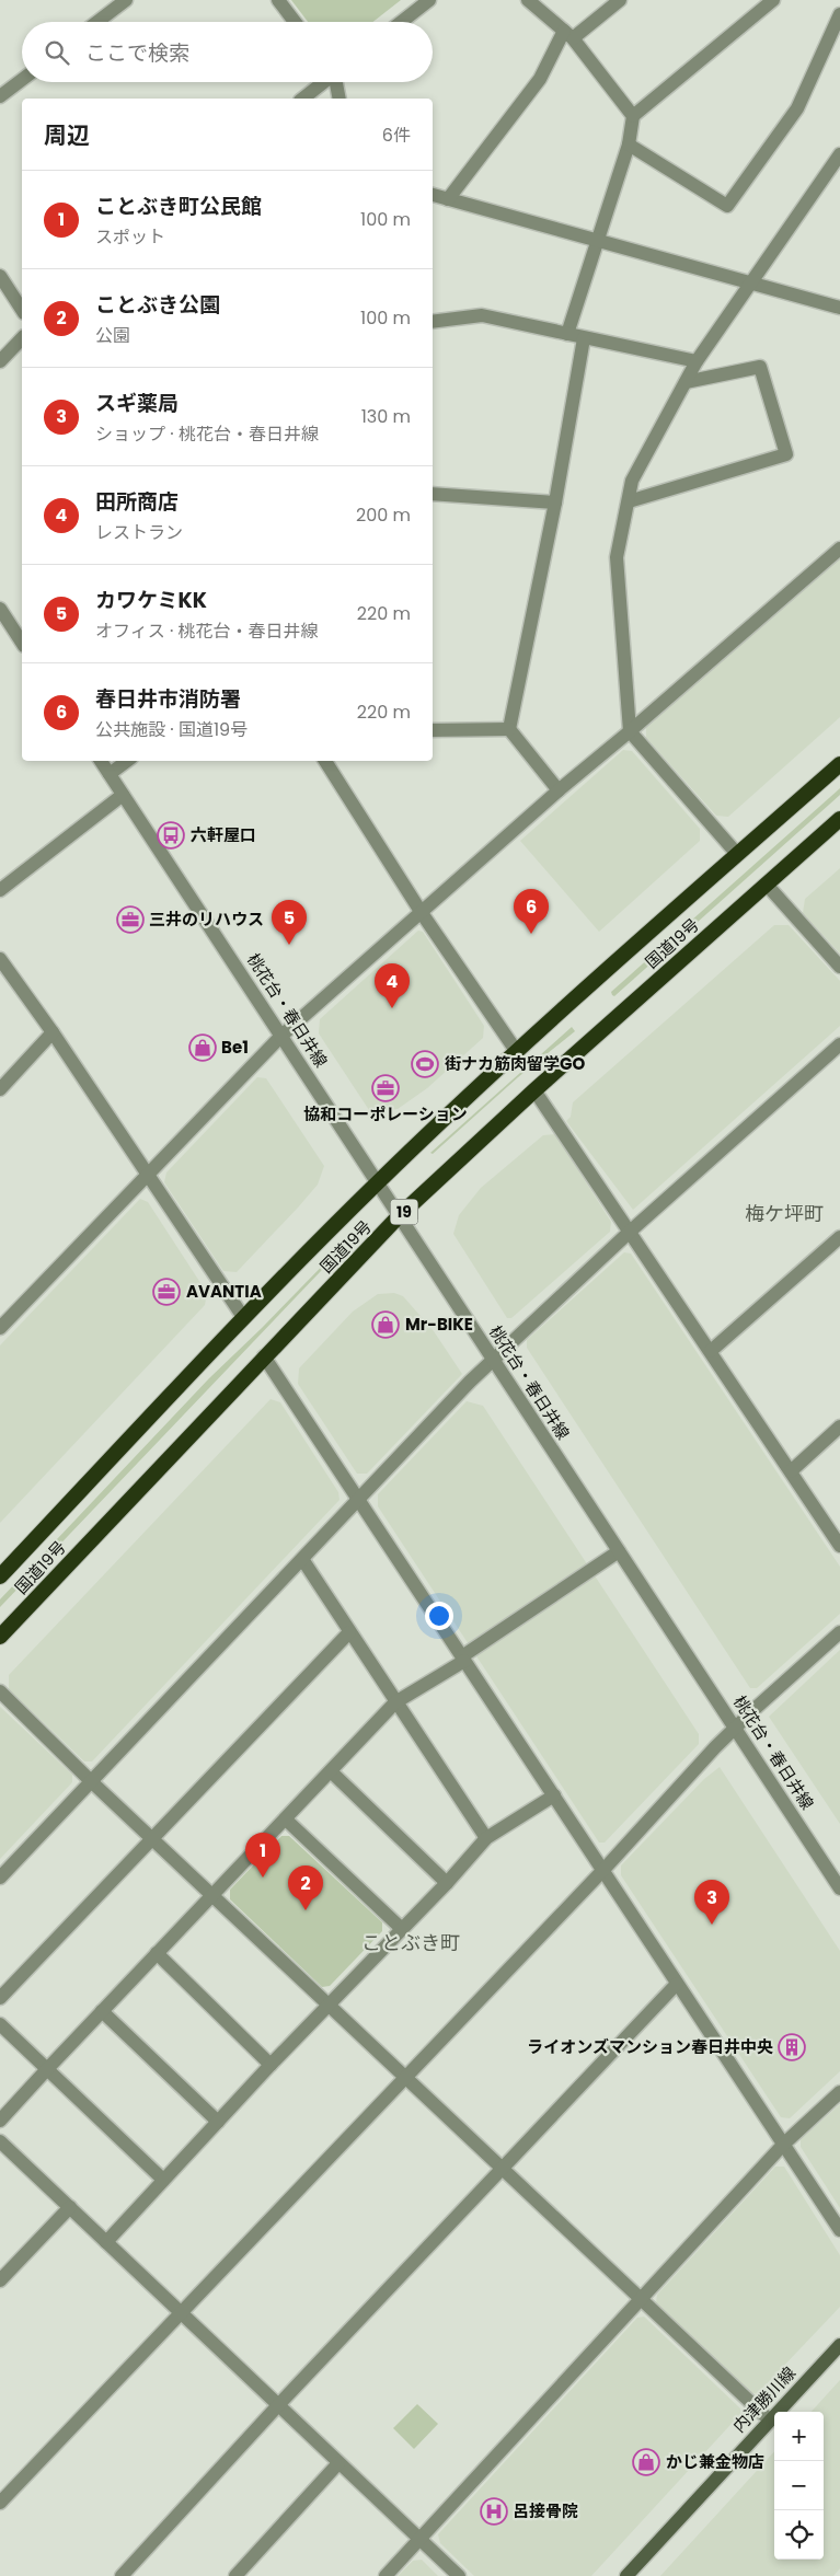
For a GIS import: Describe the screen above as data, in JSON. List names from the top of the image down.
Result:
{
  "streets": {
    "highway": ["国道19号", "19"],
    "main road": ["内津勝川線"],
    "street": ["桃花台・春日井線"]
  },
  "crossings": [
    ["国道19号", "桃花台・春日井線"]
  ],
  "districts": ["梅ケ坪町", "ことぶき町"],
  "places": {
    "bus stop": ["六軒屋口"],
    "office": ["三井のリハウス", "協和コーポレーション", "AVANTIA"],
    "shop": ["Be1", "Mr-BIKE", "かじ兼金物店"],
    "sports": ["街ナカ筋肉留学GO"],
    "building": ["ライオンズマンション春日井中央"],
    "hospital": ["呂接骨院"]
  },
  "page": {
    "search": "ここで検索",
    "heading": ["周辺", "6件"],
    "list": [
      {
        "mark": "1",
        "name": "ことぶき町公民館",
        "note": "スポット",
        "value": "100 m"
      },
      {
        "mark": "2",
        "name": "ことぶき公園",
        "note": "公園",
        "value": "100 m"
      },
      {
        "mark": "3",
        "name": "スギ薬局",
        "note": "ショップ · 桃花台・春日井線",
        "value": "130 m"
      },
      {
        "mark": "4",
        "name": "田所商店",
        "note": "レストラン",
        "value": "200 m"
      },
      {
        "mark": "5",
        "name": "カワケミKK",
        "note": "オフィス · 桃花台・春日井線",
        "value": "220 m"
      },
      {
        "mark": "6",
        "name": "春日井市消防署",
        "note": "公共施設 · 国道19号",
        "value": "220 m"
      }
    ],
    "pins": [
      "6",
      "5",
      "4",
      "1",
      "2",
      "3"
    ],
    "map_buttons": ["+", "−"]
  }
}
